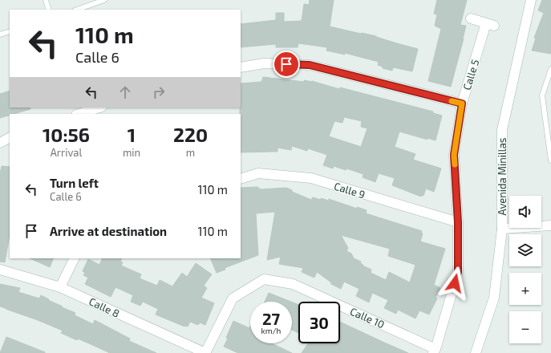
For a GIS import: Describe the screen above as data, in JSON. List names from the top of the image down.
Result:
{
  "streets": {
    "street": [
      "Calle 5",
      "Avenida Minillas",
      "Calle 9",
      "Calle 8",
      "Calle 10"
    ]
  },
  "crossings": [
    ["Calle 5", "Calle 9"],
    ["Calle 5", "Calle 10"],
    ["Calle 8", "Calle 10"]
  ],
  "page": {
    "turn": ["110 m", "Calle 6"],
    "eta": [
      "10:56",
      "Arrival",
      "1",
      "min",
      "220",
      "m"
    ],
    "list": [
      {
        "name": "Turn left",
        "note": "Calle 6",
        "value": "110 m"
      },
      {
        "name": "Arrive at destination",
        "value": "110 m"
      }
    ],
    "map_buttons": ["+", "−"],
    "speed": "27 km/h",
    "limit": "30"
  }
}
